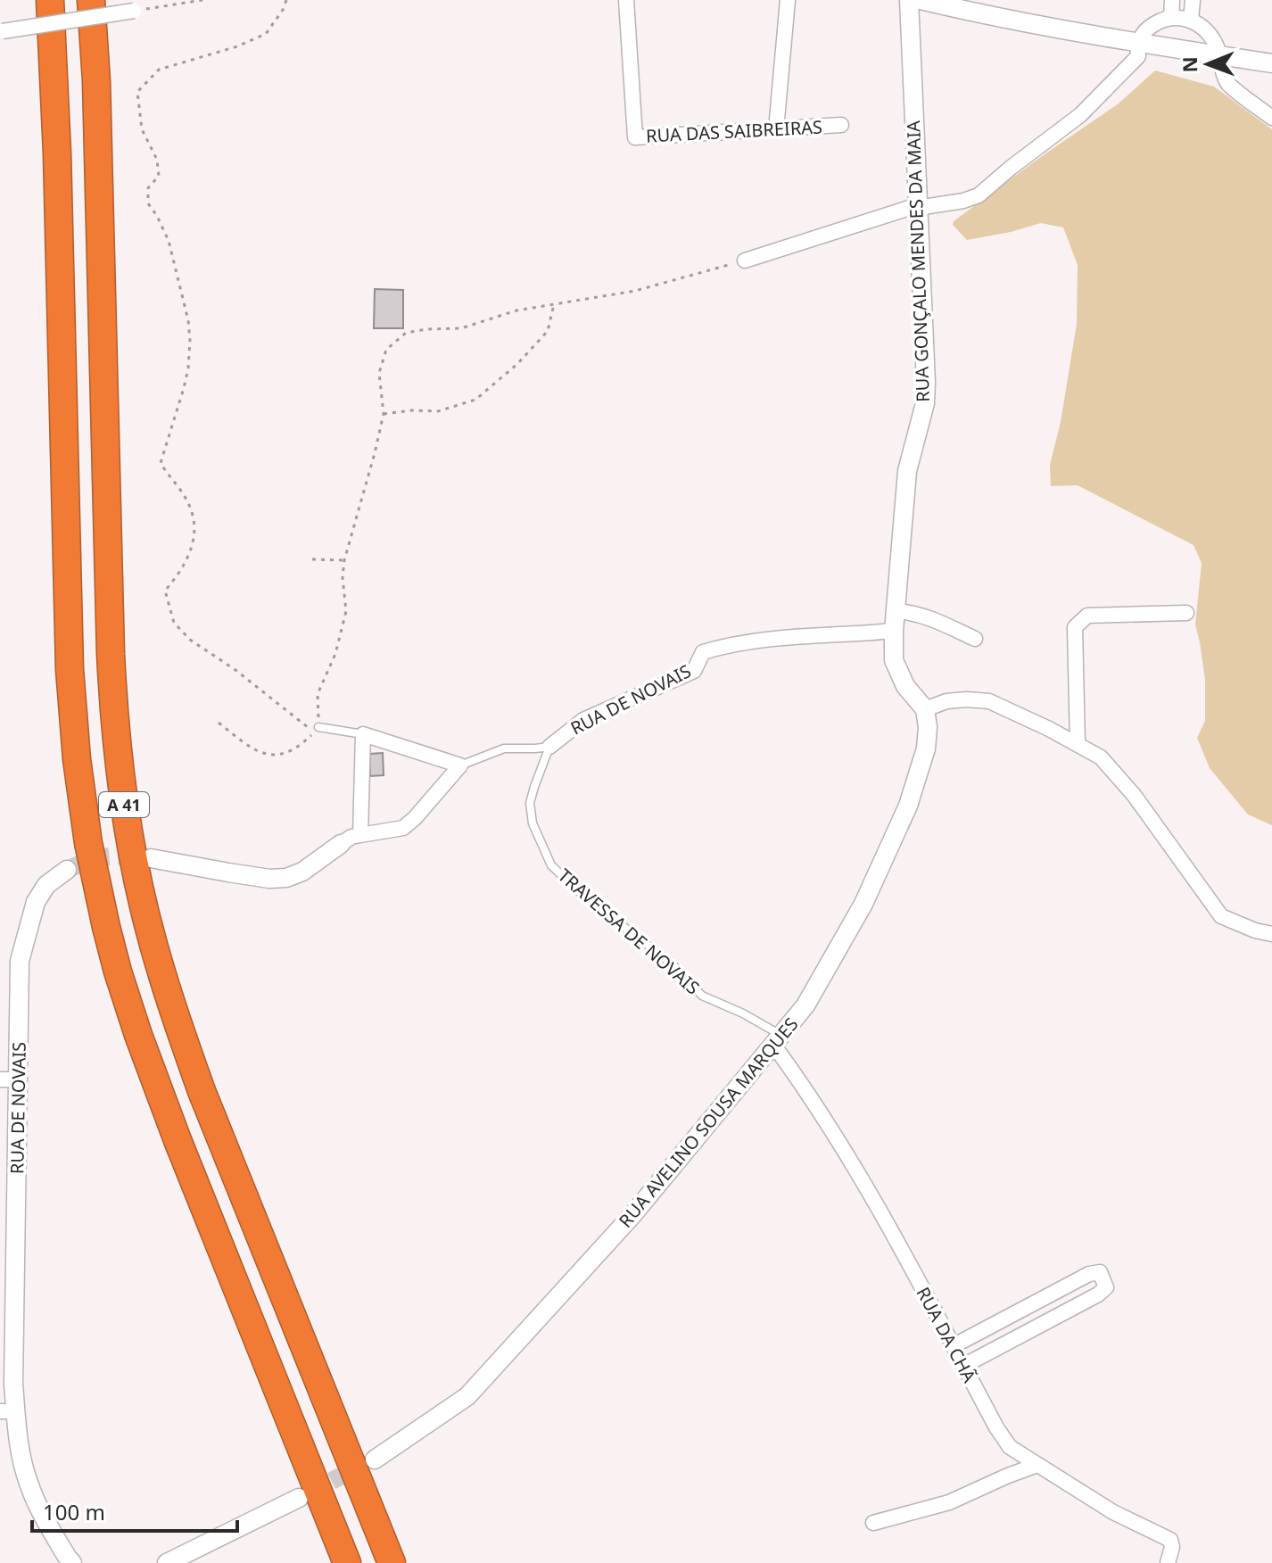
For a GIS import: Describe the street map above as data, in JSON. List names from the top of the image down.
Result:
{
  "streets": {
    "highway": ["A 41"],
    "street": [
      "RUA DAS SAIBREIRAS",
      "RUA GONÇALO MENDES DA MAIA",
      "RUA DE NOVAIS",
      "RUA AVELINO SOUSA MARQUES",
      "RUA DA CHÃ"
    ],
    "lane": ["TRAVESSA DE NOVAIS"]
  },
  "crossings": [
    ["RUA GONÇALO MENDES DA MAIA", "RUA DE NOVAIS"],
    ["RUA GONÇALO MENDES DA MAIA", "RUA AVELINO SOUSA MARQUES"],
    ["RUA DE NOVAIS", "TRAVESSA DE NOVAIS"],
    ["TRAVESSA DE NOVAIS", "RUA AVELINO SOUSA MARQUES"],
    ["TRAVESSA DE NOVAIS", "RUA DA CHÃ"],
    ["RUA AVELINO SOUSA MARQUES", "RUA DA CHÃ"]
  ],
  "scale_bar": "100 m",
  "north": "left"
}
